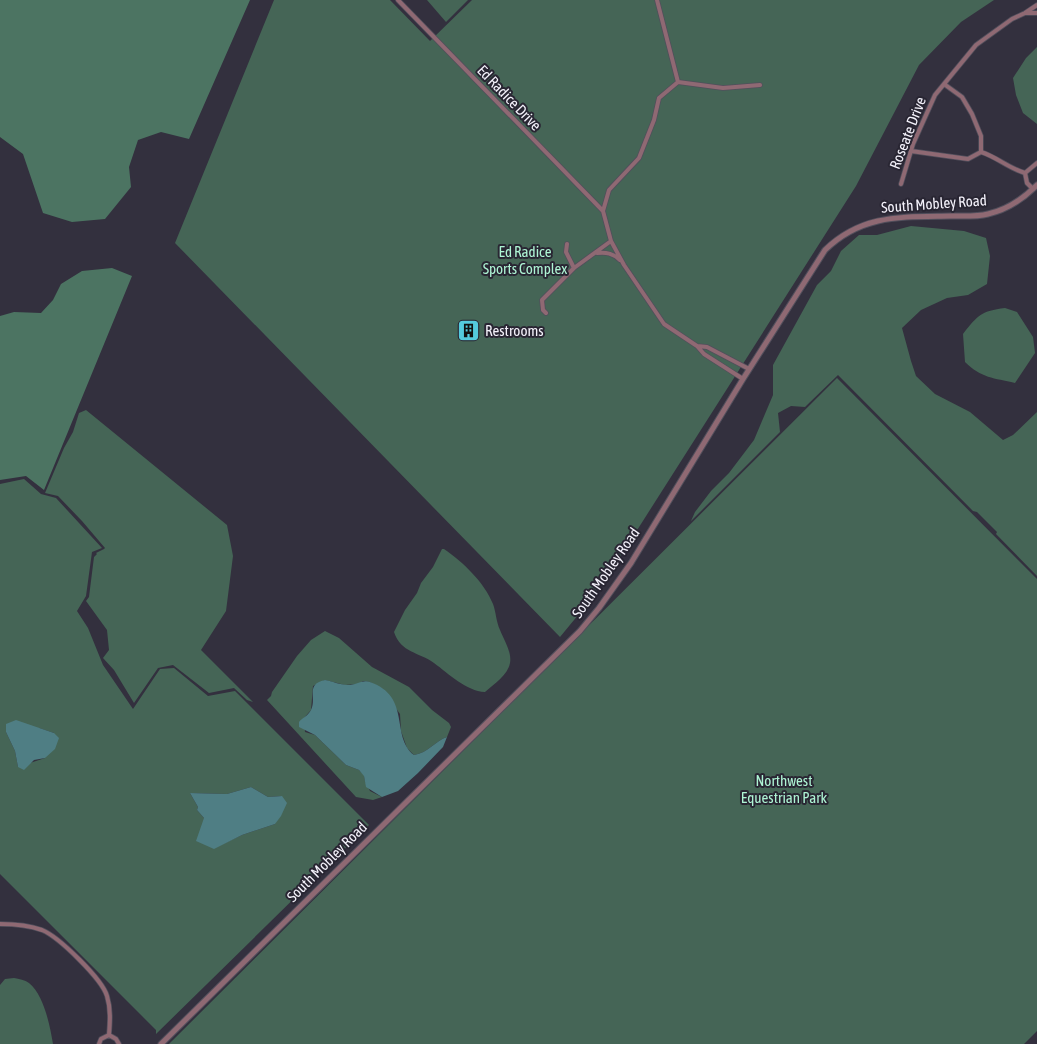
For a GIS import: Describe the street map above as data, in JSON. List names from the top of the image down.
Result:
{
  "streets": {
    "street": ["Ed Radice Drive", "Roseate Drive", "South Mobley Road"]
  },
  "crossings": [
    ["Ed Radice Drive", "South Mobley Road"]
  ],
  "parks": ["Ed Radice Sports Complex", "Northwest Equestrian Park"],
  "places": {
    "building": ["Restrooms"]
  }
}
